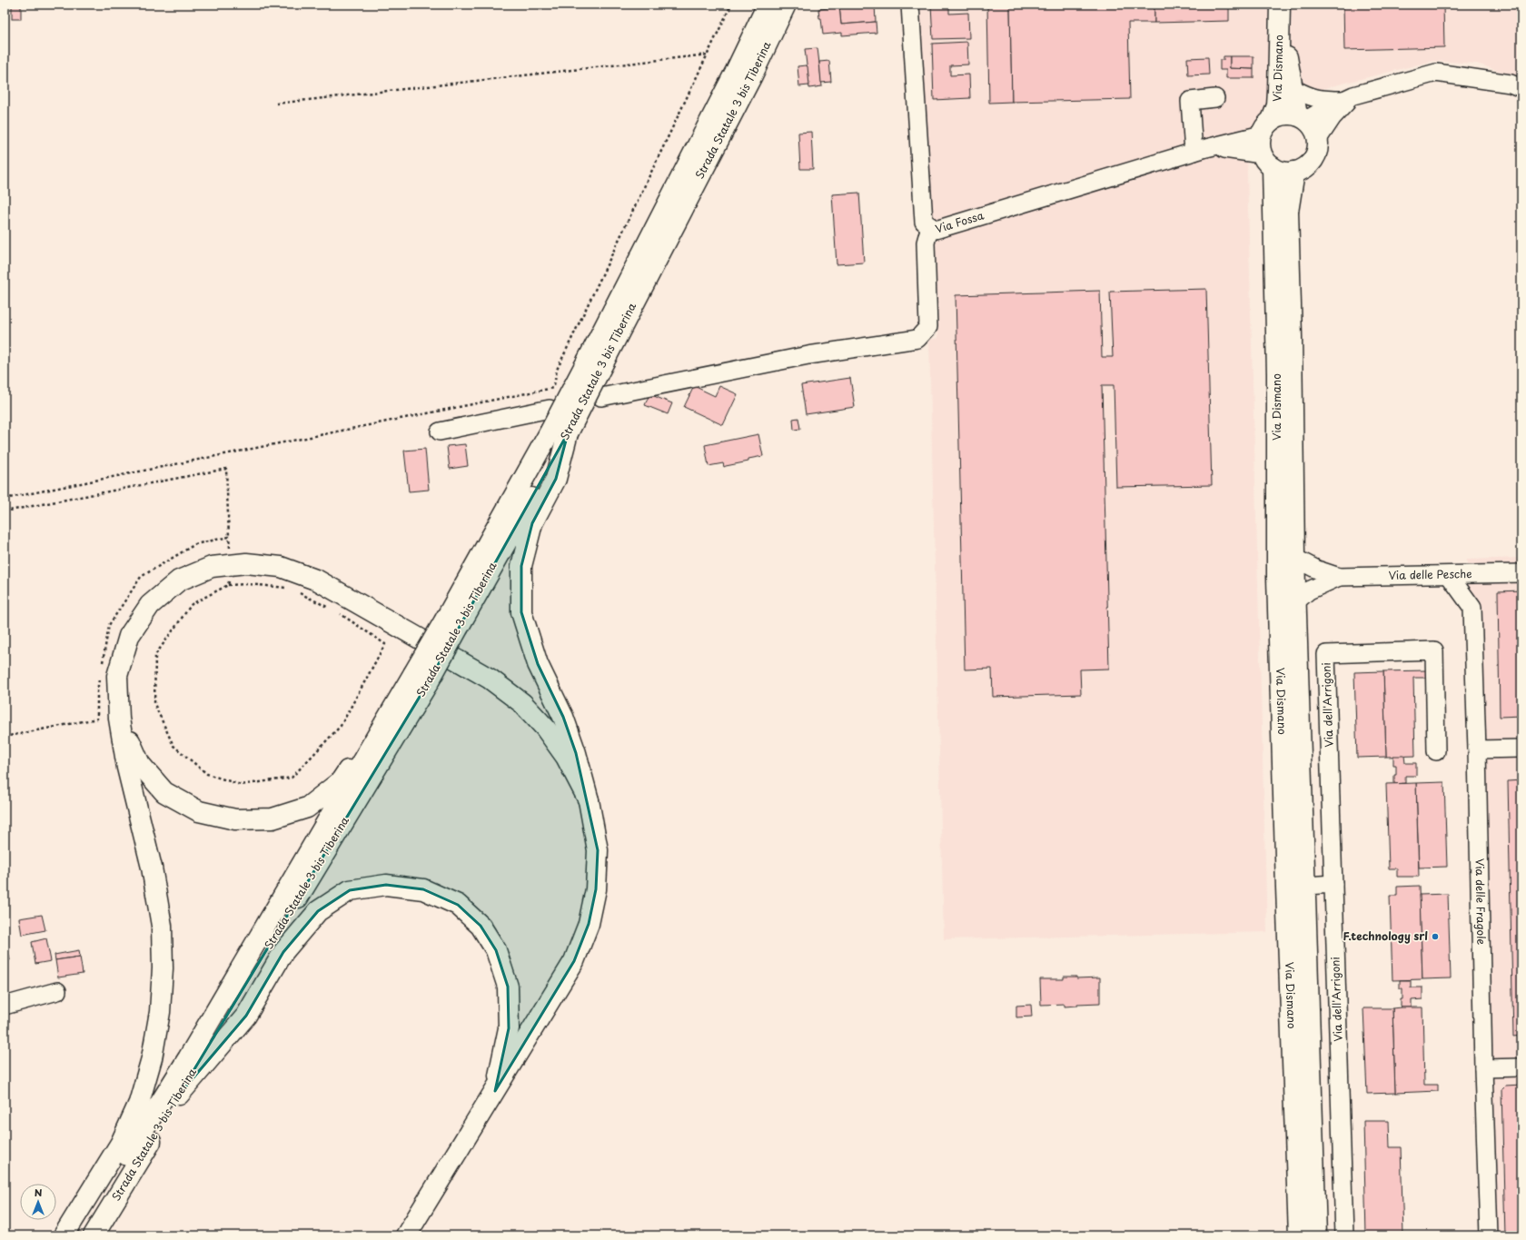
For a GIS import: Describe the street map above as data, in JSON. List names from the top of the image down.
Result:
{
  "streets": {
    "main road": ["Via Dismano", "Strada Statale 3 bis Tiberina"],
    "street": [
      "Via Fossa",
      "Via delle Pesche",
      "Via dell'Arrigoni",
      "Via delle Fragole"
    ]
  },
  "crossings": [
    ["Via Dismano", "Via Fossa"],
    ["Via Dismano", "Via delle Pesche"],
    ["Via delle Pesche", "Via delle Fragole"]
  ],
  "places": ["F.technology srl"],
  "north": "top"
}
